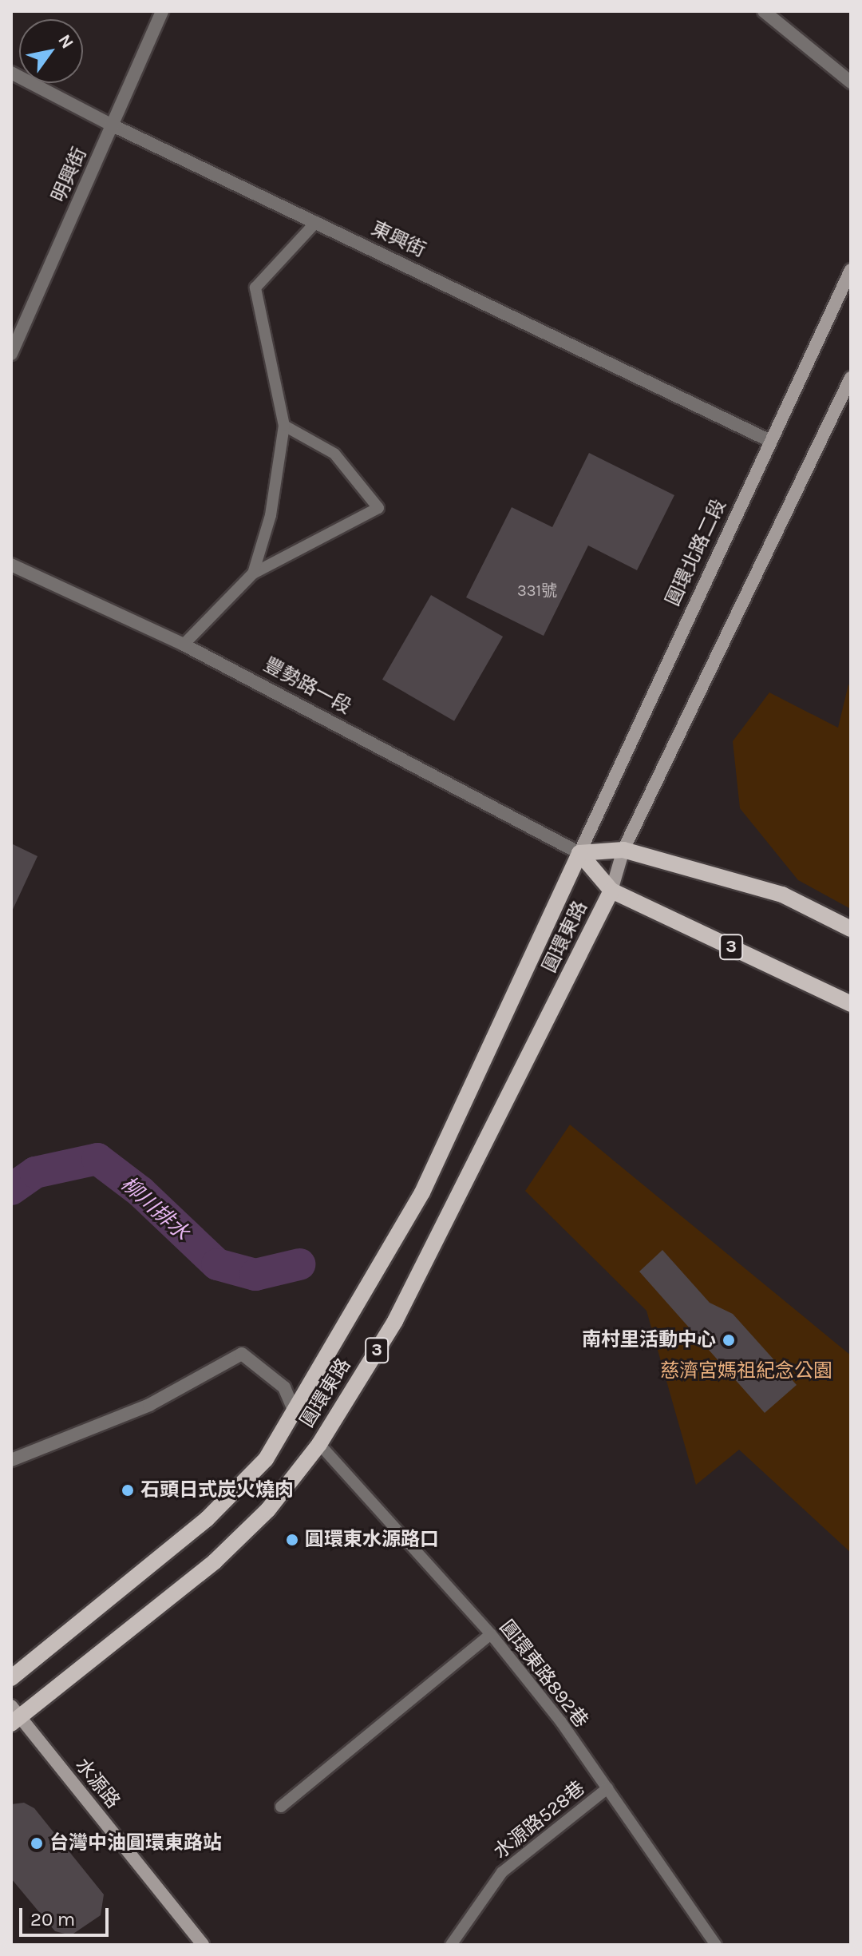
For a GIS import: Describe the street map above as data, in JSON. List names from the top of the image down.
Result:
{
  "streets": {
    "main road": ["豐勢路一段", "圓環東路", "3"],
    "street": [
      "明興街",
      "東興街",
      "圓環北路二段",
      "水源路"
    ],
    "lane": ["圓環東路892巷", "水源路528巷"]
  },
  "crossings": [
    ["明興街", "東興街"],
    ["東興街", "圓環北路二段"],
    ["圓環北路二段", "豐勢路一段"],
    ["圓環北路二段", "圓環東路"],
    ["豐勢路一段", "圓環東路"],
    ["圓環東路", "圓環東路892巷"],
    ["圓環東路", "水源路"],
    ["圓環東路892巷", "水源路528巷"]
  ],
  "water": ["柳川排水"],
  "parks": ["慈濟宮媽祖紀念公園"],
  "places": [
    "南村里活動中心",
    "石頭日式炭火燒肉",
    "圓環東水源路口",
    "台灣中油圓環東路站"
  ],
  "house_numbers": ["331號"],
  "scale_bar": "20 m",
  "north": "top right"
}
